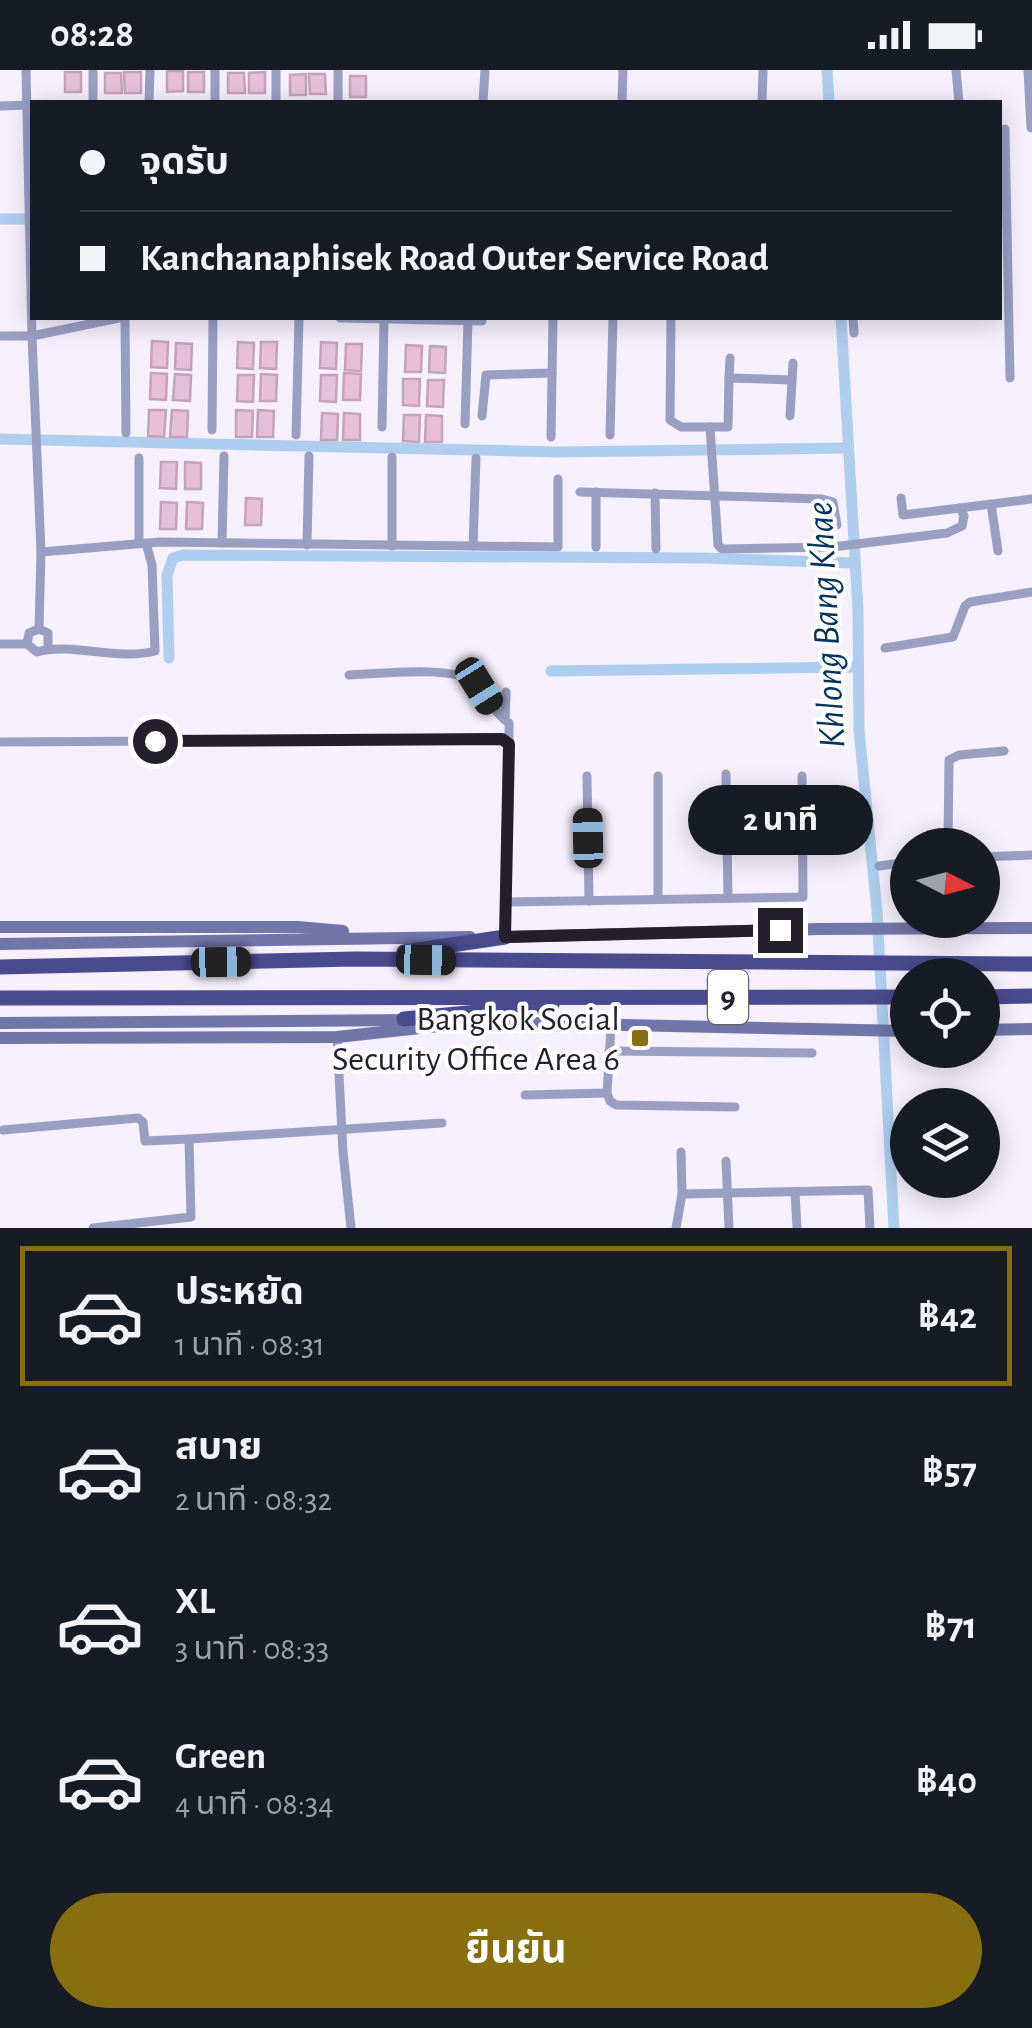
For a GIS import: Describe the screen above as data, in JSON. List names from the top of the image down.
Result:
{
  "streets": {
    "highway": ["9"]
  },
  "water": ["Khlong Bang Khae"],
  "places": {
    "transit": ["Bangkok Social Security Office Area 6"]
  },
  "north": "right",
  "page": {
    "status": "08:28",
    "banner": ["จุดรับ", "Kanchanaphisek Road Outer Service Road"],
    "bubble": "2 นาที",
    "list": [
      {
        "name": "ประหยัด",
        "note": "1 นาที · 08:31",
        "value": "฿42"
      },
      {
        "name": "สบาย",
        "note": "2 นาที · 08:32",
        "value": "฿57"
      },
      {
        "name": "XL",
        "note": "3 นาที · 08:33",
        "value": "฿71"
      },
      {
        "name": "Green",
        "note": "4 นาที · 08:34",
        "value": "฿40"
      }
    ],
    "buttons": "ยืนยัน"
  }
}
